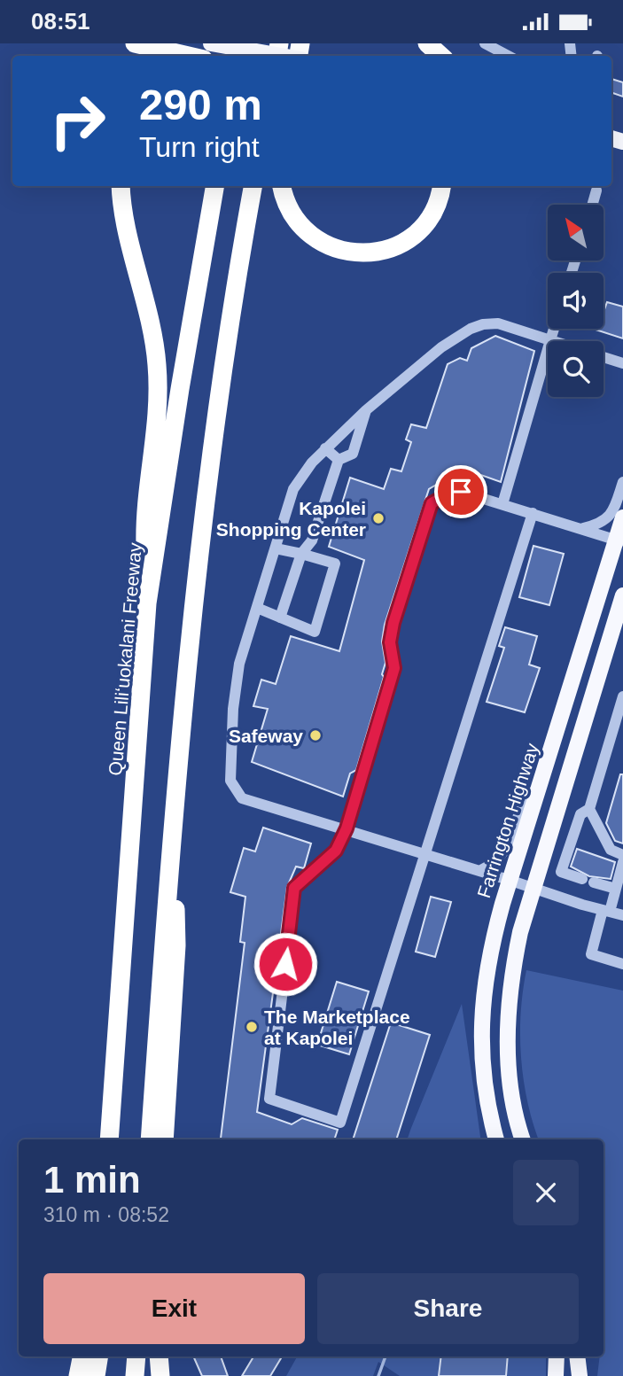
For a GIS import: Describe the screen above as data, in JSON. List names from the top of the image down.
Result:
{
  "streets": {
    "highway": ["Queen Liliʻuokalani Freeway"],
    "main road": ["Farrington Highway"]
  },
  "places": ["Kapolei Shopping Center", "Safeway", "The Marketplace at Kapolei"],
  "north": "top left",
  "page": {
    "status": "08:51",
    "turn": ["290 m", "Turn right"],
    "heading": ["1 min", "310 m · 08:52"],
    "buttons": ["Exit", "Share"]
  }
}
